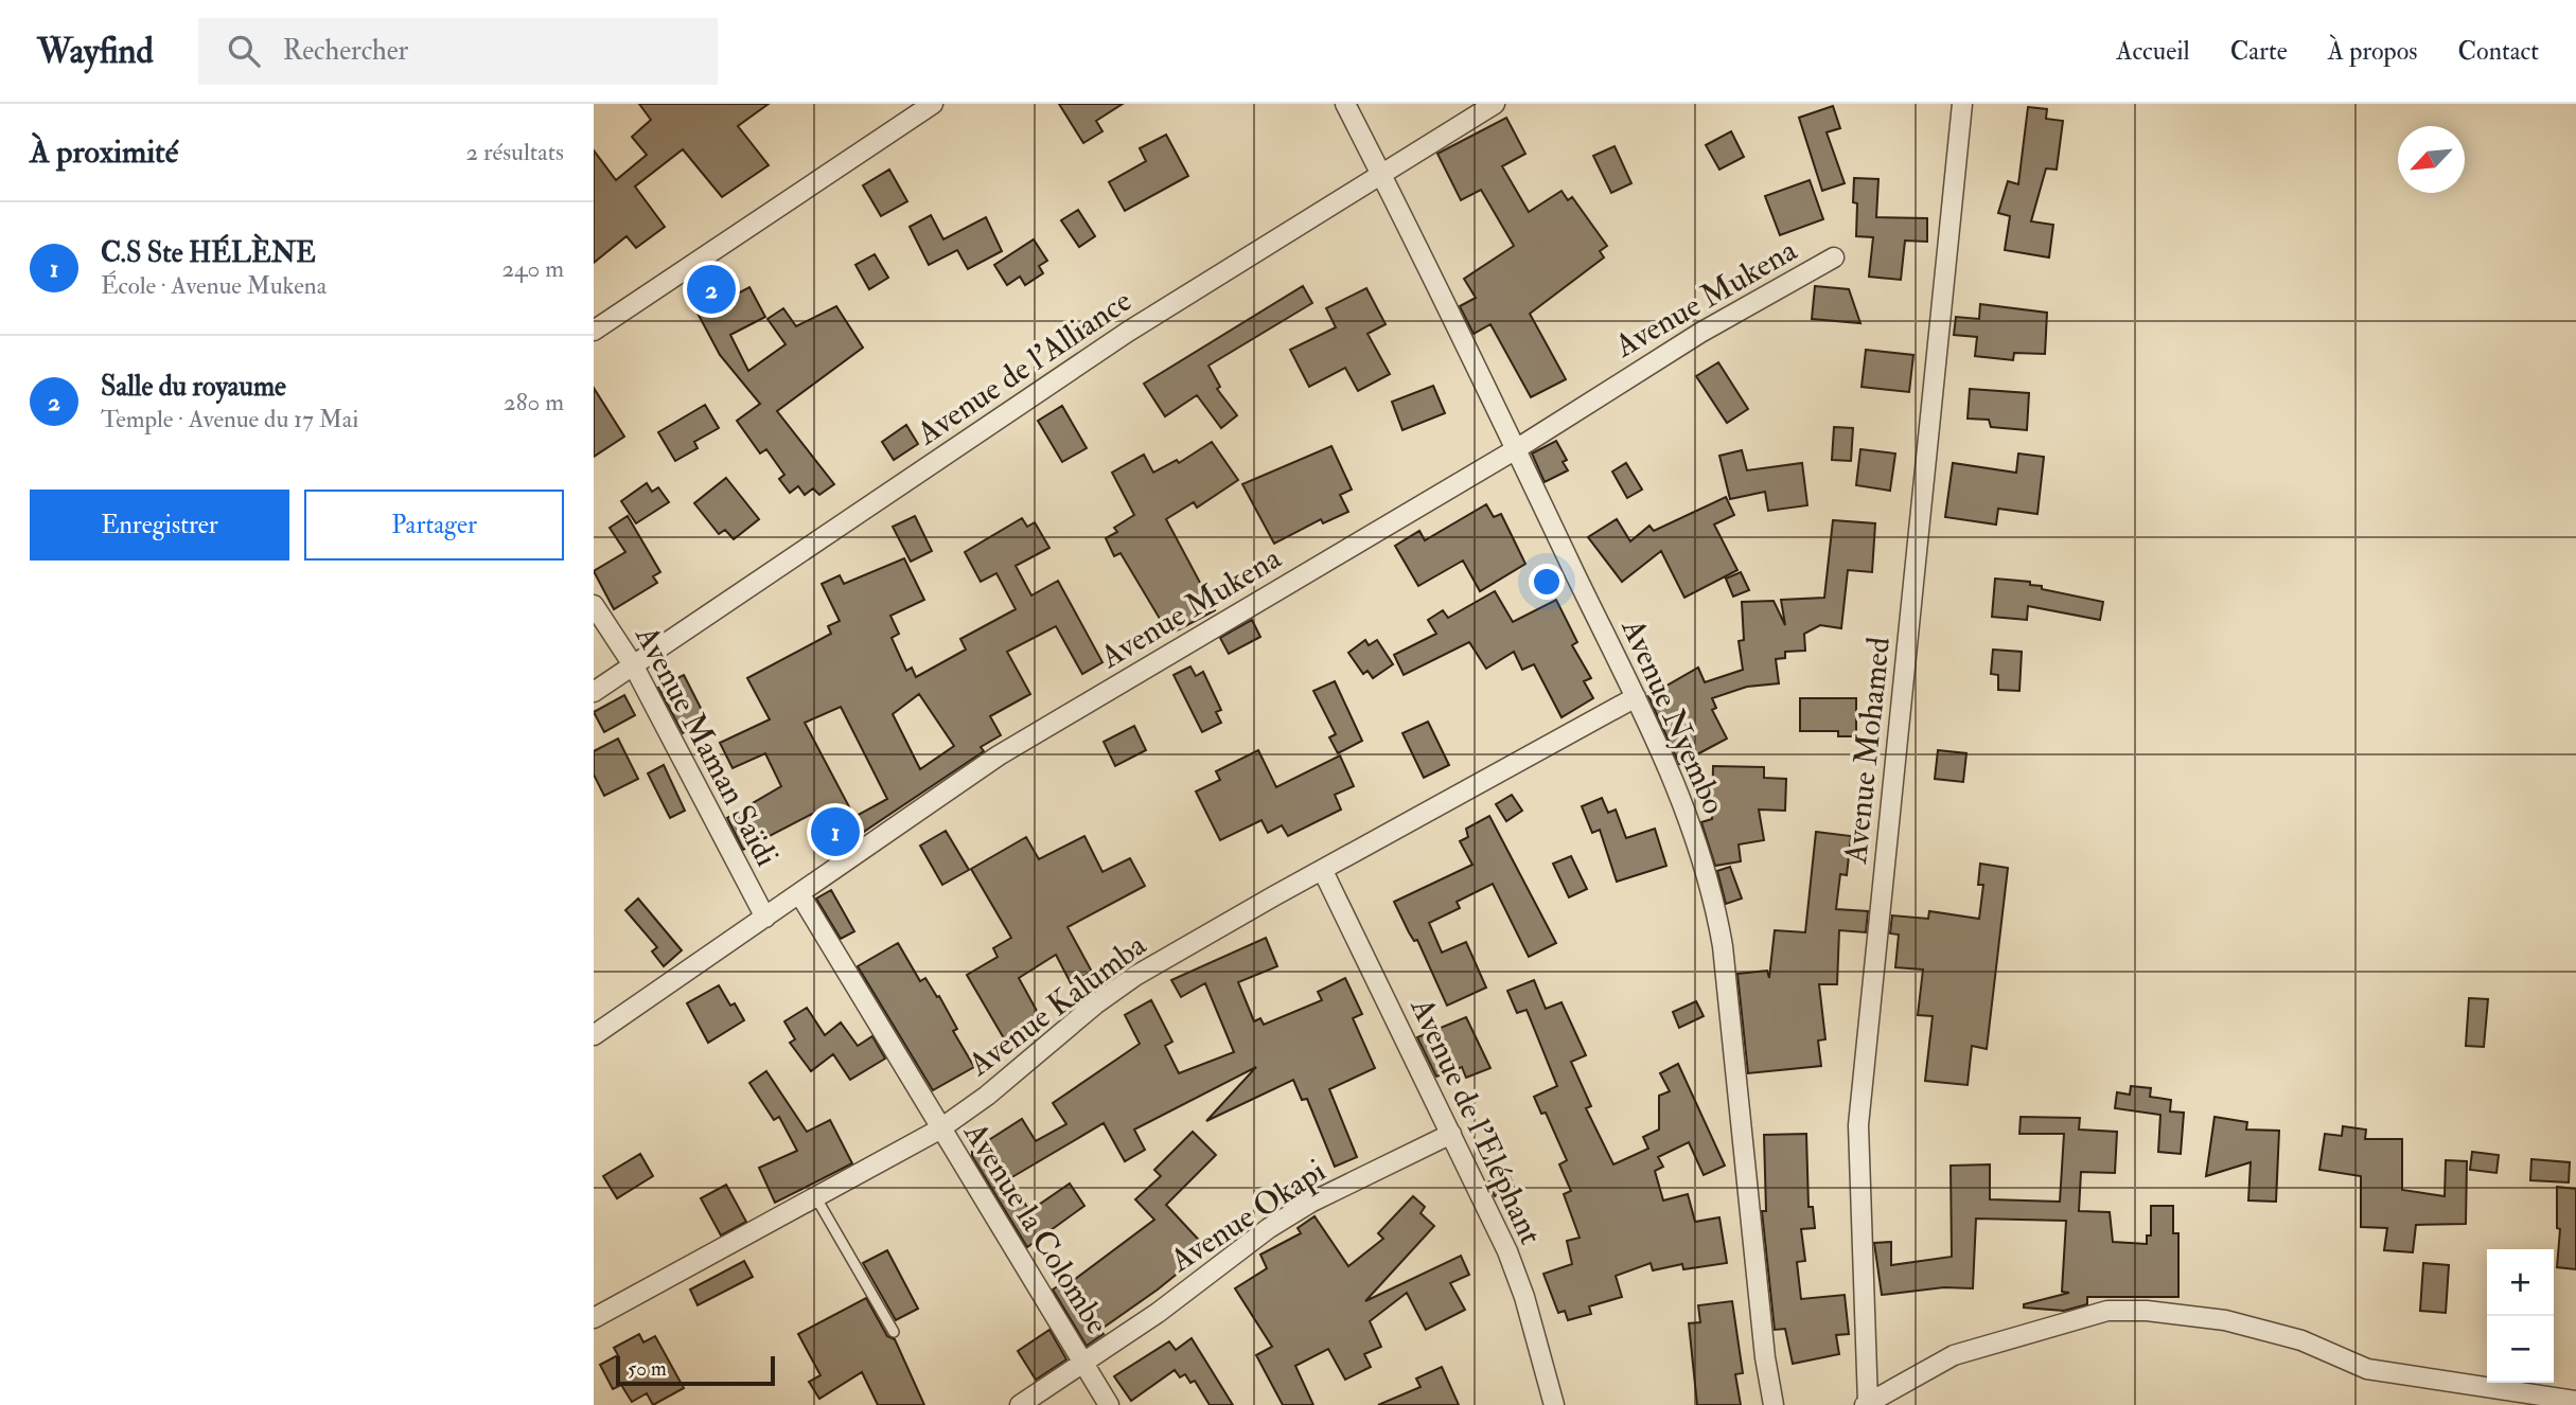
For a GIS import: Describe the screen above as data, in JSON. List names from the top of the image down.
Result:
{
  "streets": {
    "street": [
      "Avenue Mukena",
      "Avenue de l'Alliance",
      "Avenue Nyembo",
      "Avenue Maman Saïdi",
      "Avenue Mohamed",
      "Avenue Kalumba",
      "Avenue de l'Eléphant",
      "Avenue Okapi",
      "Avenue la Colombe"
    ]
  },
  "crossings": [
    ["Avenue Mukena", "Avenue Nyembo"],
    ["Avenue Mukena", "Avenue Maman Saïdi"],
    ["Avenue Mukena", "Avenue la Colombe"],
    ["Avenue de l'Alliance", "Avenue Nyembo"],
    ["Avenue de l'Alliance", "Avenue Maman Saïdi"],
    ["Avenue Nyembo", "Avenue Kalumba"],
    ["Avenue Kalumba", "Avenue de l'Eléphant"],
    ["Avenue Kalumba", "Avenue la Colombe"],
    ["Avenue de l'Eléphant", "Avenue Okapi"],
    ["Avenue Okapi", "Avenue la Colombe"]
  ],
  "scale_bar": "50 m",
  "north": "bottom left",
  "page": {
    "header": "Wayfind",
    "search": "Rechercher",
    "nav": [
      "Accueil",
      "Carte",
      "À propos",
      "Contact"
    ],
    "heading": ["À proximité", "2 résultats"],
    "list": [
      {
        "mark": "1",
        "name": "C.S Ste HÉLÈNE",
        "note": "École · Avenue Mukena",
        "value": "240 m"
      },
      {
        "mark": "2",
        "name": "Salle du royaume",
        "note": "Temple · Avenue du 17 Mai",
        "value": "280 m"
      }
    ],
    "pins": ["2", "1"],
    "buttons": ["Enregistrer", "Partager"],
    "map_buttons": ["+", "−"],
    "scale": "50 m"
  }
}
